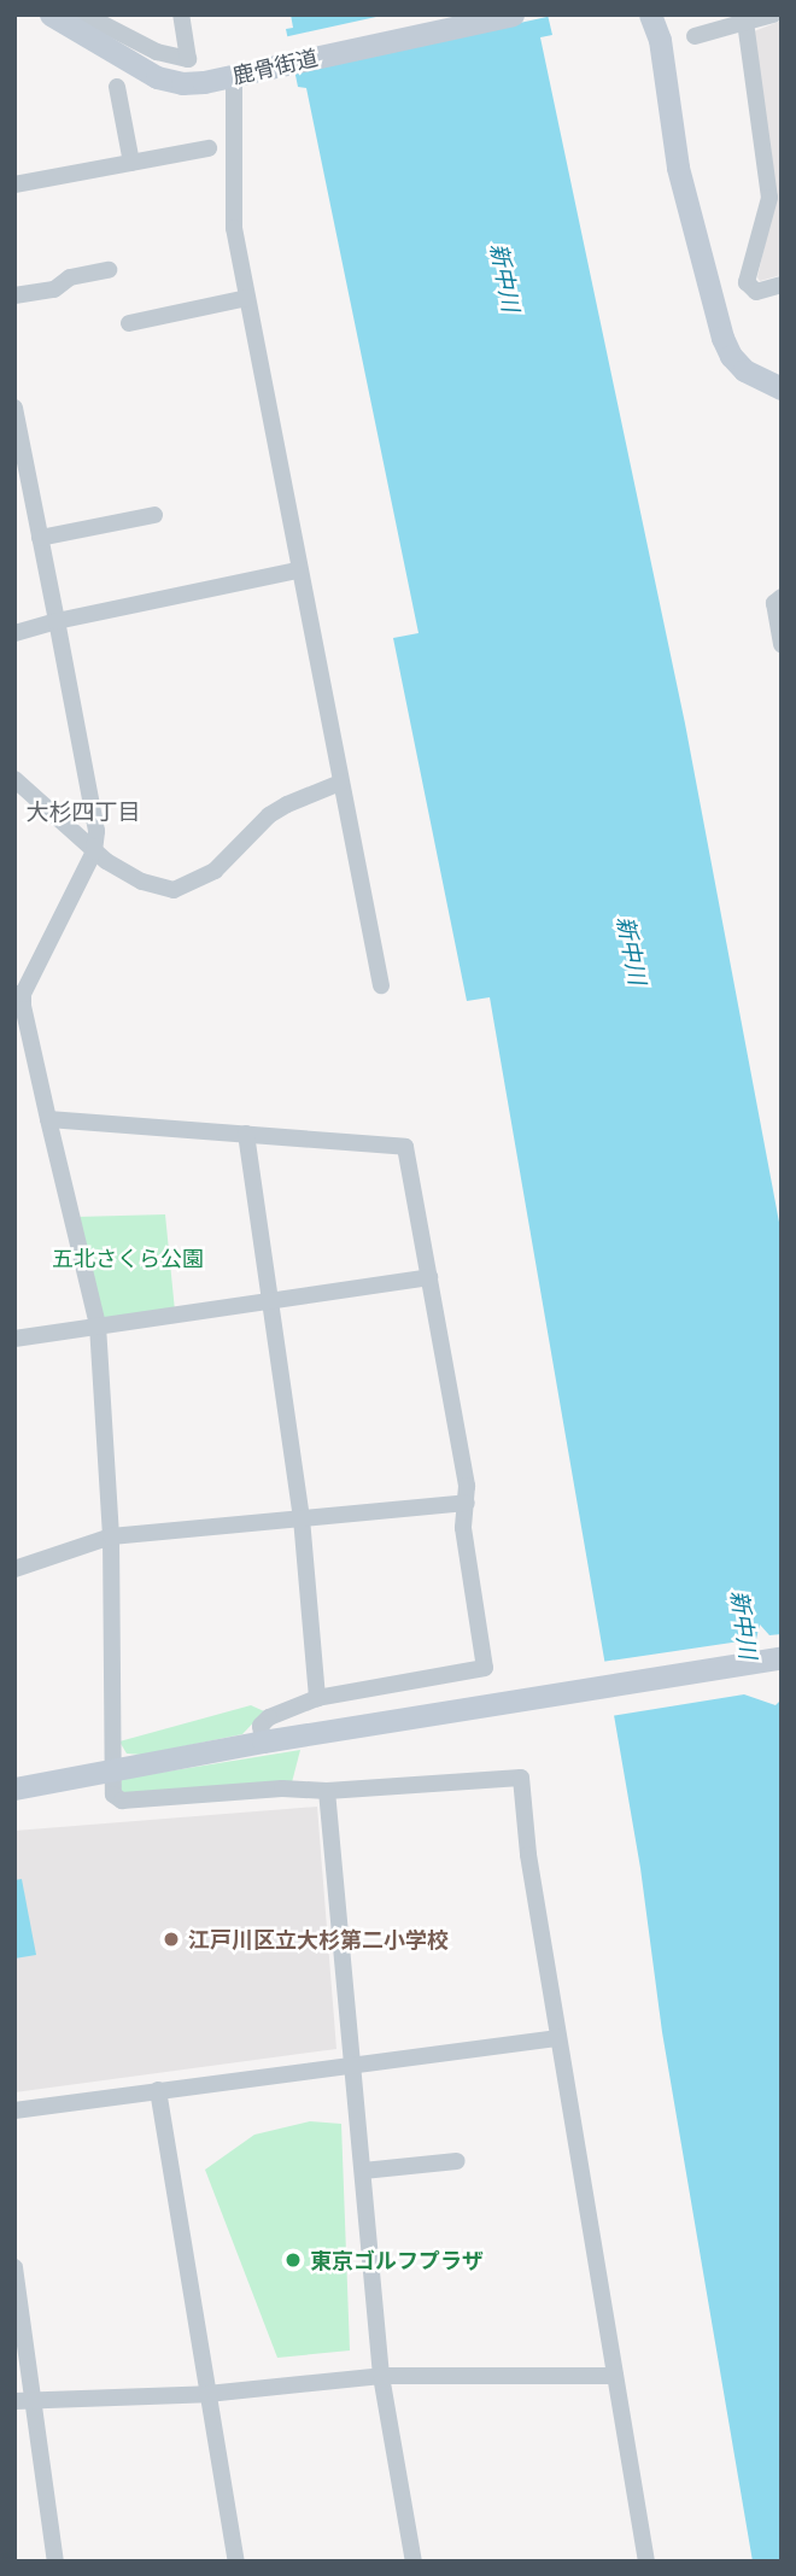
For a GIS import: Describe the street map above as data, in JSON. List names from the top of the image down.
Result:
{
  "streets": {
    "street": ["鹿骨街道"]
  },
  "districts": ["大杉四丁目"],
  "water": ["新中川"],
  "parks": ["五北さくら公園"],
  "places": ["江戸川区立大杉第二小学校", "東京ゴルフプラザ"]
}
